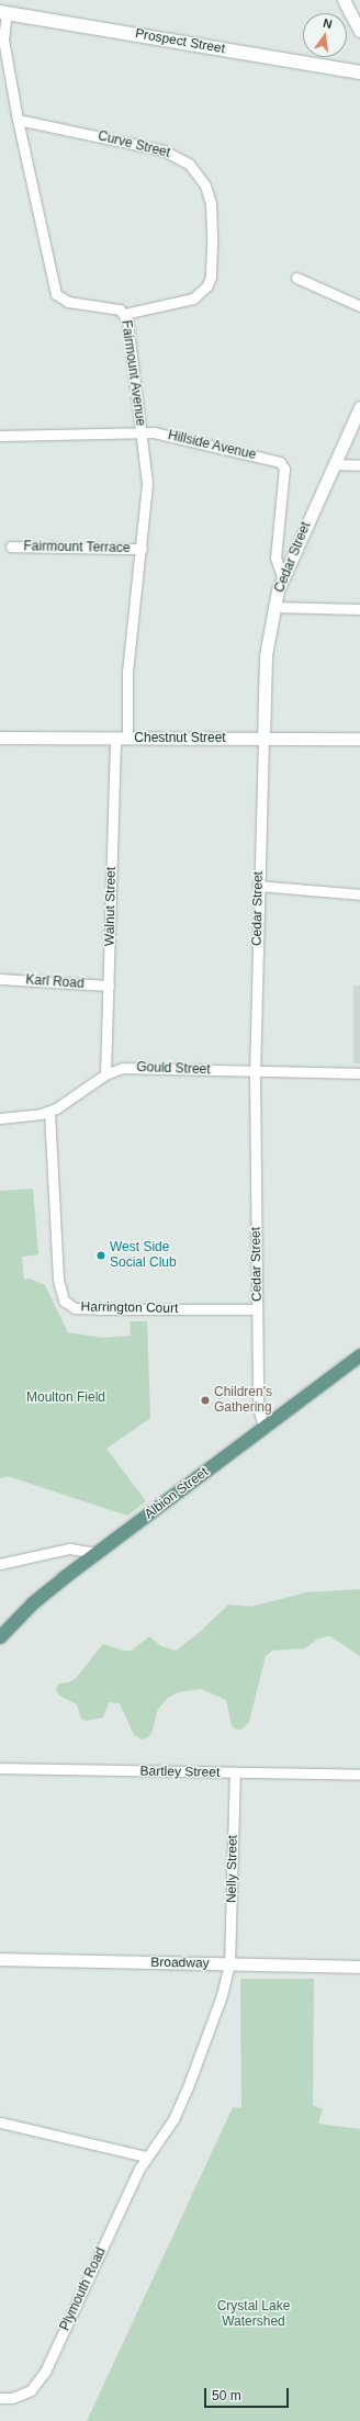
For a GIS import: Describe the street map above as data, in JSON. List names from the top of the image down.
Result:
{
  "streets": {
    "main road": ["Prospect Street", "Albion Street"],
    "street": [
      "Curve Street",
      "Fairmount Avenue",
      "Hillside Avenue",
      "Fairmount Terrace",
      "Cedar Street",
      "Chestnut Street",
      "Walnut Street",
      "Karl Road",
      "Gould Street",
      "Harrington Court",
      "Bartley Street",
      "Nelly Street",
      "Broadway",
      "Plymouth Road"
    ]
  },
  "crossings": [
    ["Prospect Street", "Fairmount Avenue"],
    ["Curve Street", "Fairmount Avenue"],
    ["Fairmount Avenue", "Hillside Avenue"],
    ["Fairmount Avenue", "Fairmount Terrace"],
    ["Fairmount Avenue", "Chestnut Street"],
    ["Hillside Avenue", "Cedar Street"],
    ["Cedar Street", "Chestnut Street"],
    ["Cedar Street", "Gould Street"],
    ["Cedar Street", "Harrington Court"],
    ["Cedar Street", "Albion Street"],
    ["Chestnut Street", "Walnut Street"],
    ["Walnut Street", "Karl Road"],
    ["Walnut Street", "Gould Street"],
    ["Gould Street", "Harrington Court"],
    ["Bartley Street", "Nelly Street"],
    ["Nelly Street", "Broadway"],
    ["Nelly Street", "Plymouth Road"],
    ["Broadway", "Plymouth Road"]
  ],
  "parks": ["Moulton Field", "Crystal Lake Watershed"],
  "places": ["West Side Social Club", "Children's Gathering"],
  "scale_bar": "50 m",
  "north": "top"
}
